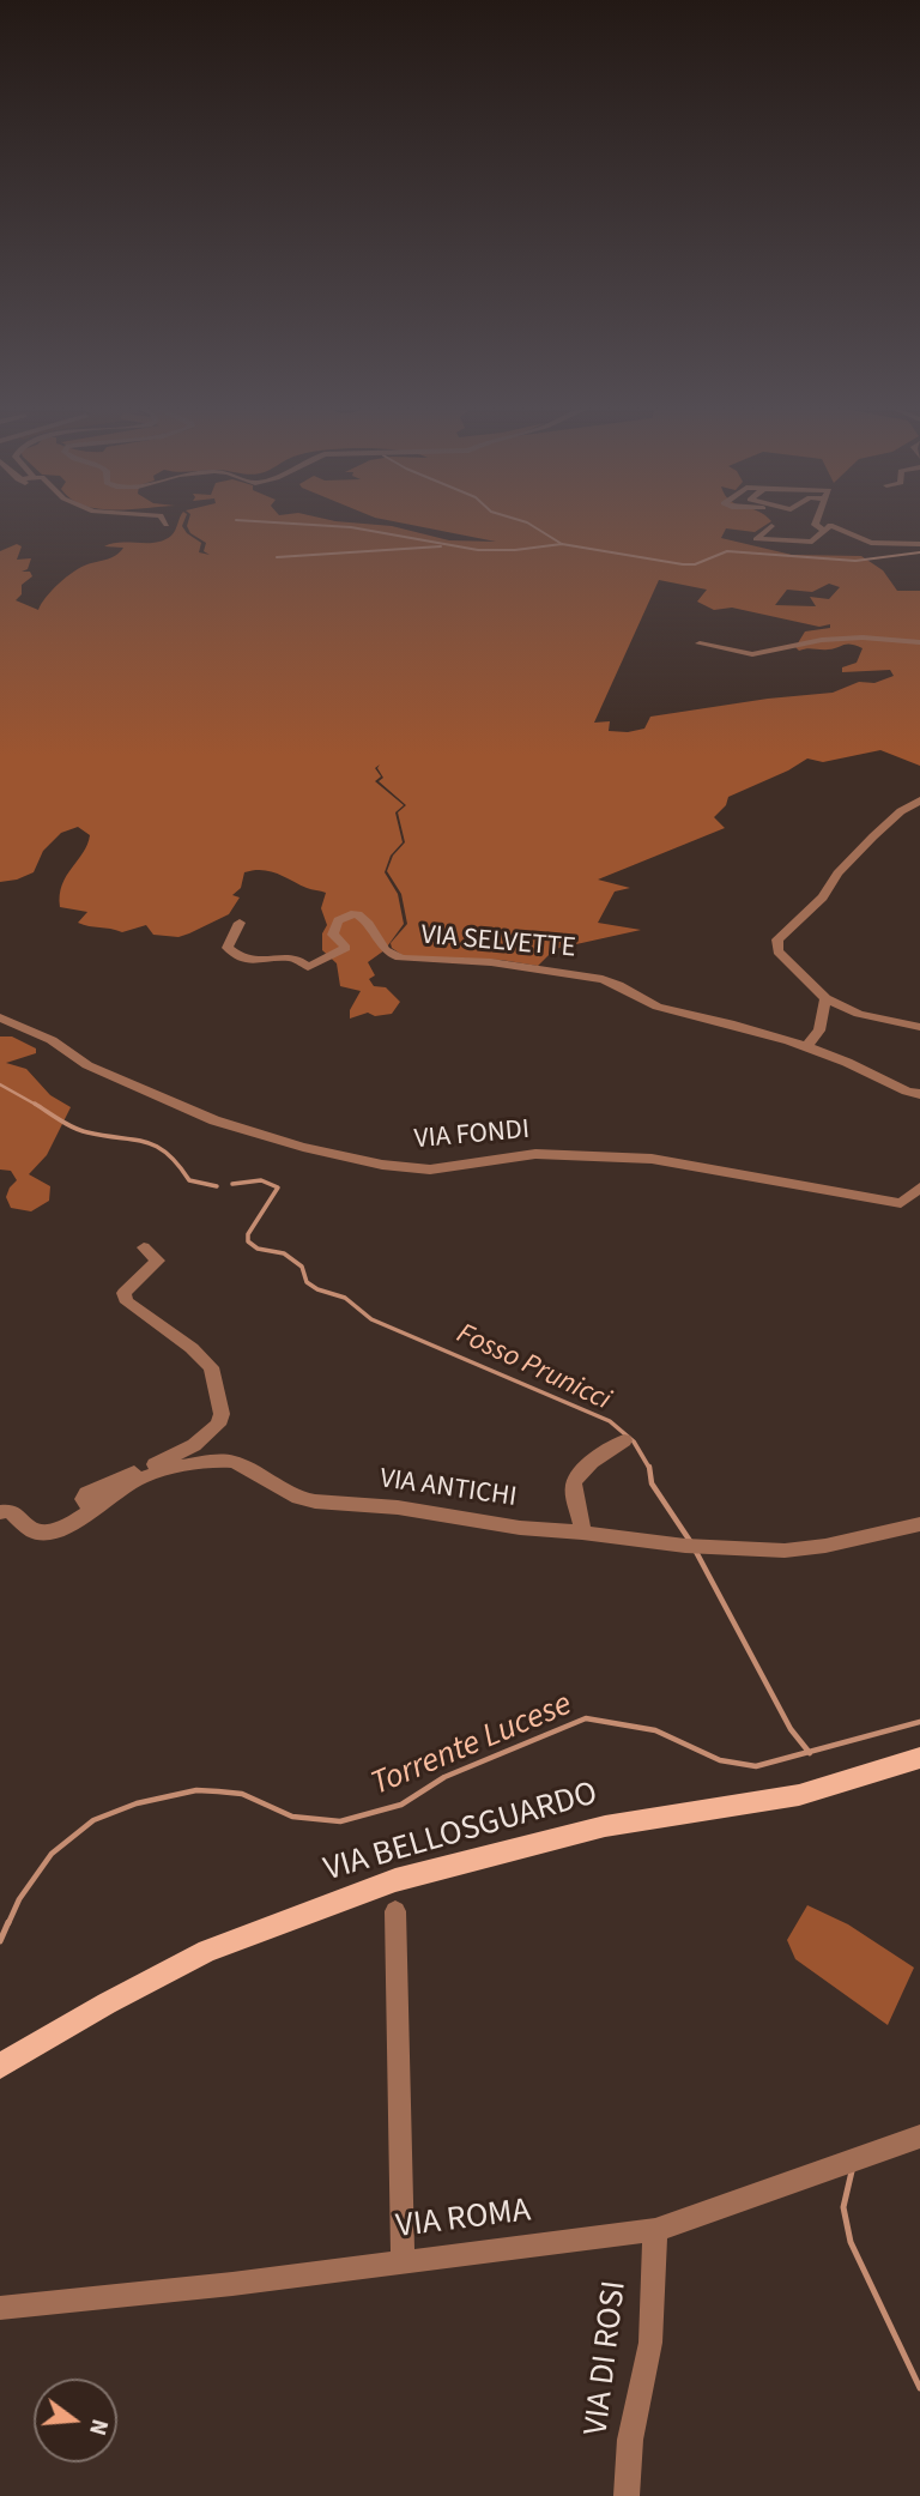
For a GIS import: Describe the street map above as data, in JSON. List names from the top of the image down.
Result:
{
  "streets": {
    "main road": ["VIA BELLOSGUARDO"],
    "street": [
      "VIA SELVETTE",
      "VIA FONDI",
      "VIA ANTICHI",
      "VIA ROMA",
      "VIA DI ROSI"
    ]
  },
  "crossings": [
    ["VIA ROMA", "VIA DI ROSI"]
  ],
  "water": ["Fosso Prunicci", "Torrente Lucese"],
  "north": "right"
}
